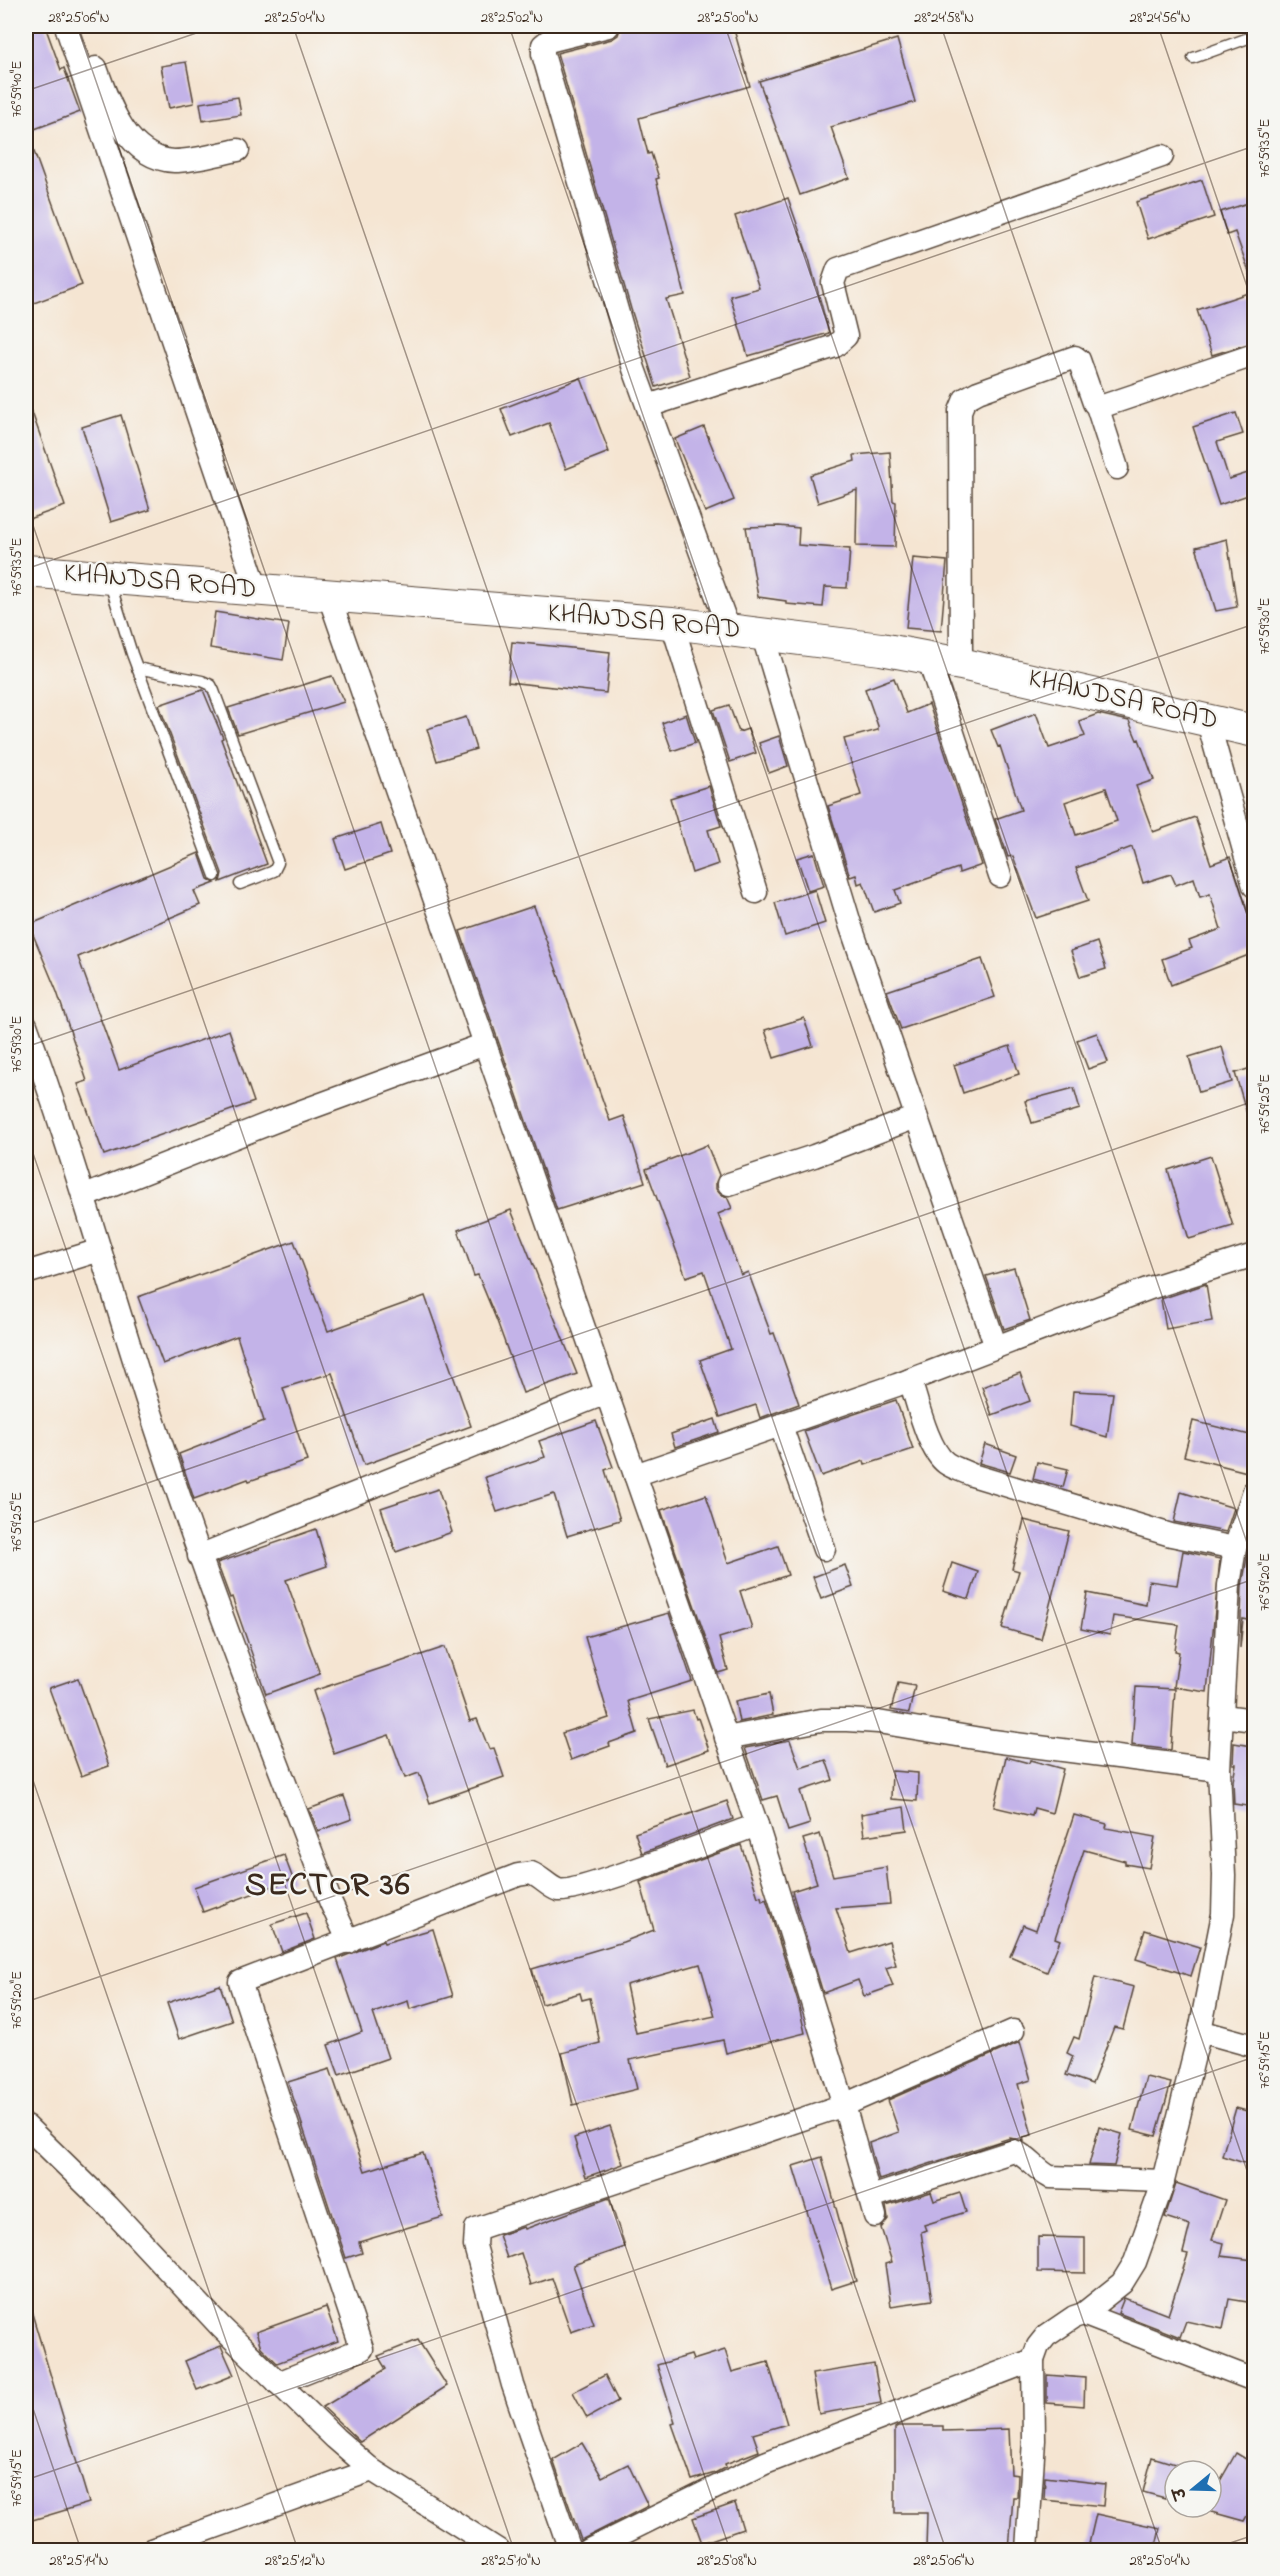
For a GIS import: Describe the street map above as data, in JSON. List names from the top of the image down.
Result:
{
  "streets": {
    "street": ["KHANDSA ROAD"]
  },
  "districts": ["SECTOR 36"],
  "north": "left",
  "coordinates": [
    "28°25'06\"N",
    "28°25'04\"N",
    "28°25'02\"N",
    "28°25'00\"N",
    "28°24'58\"N",
    "28°24'56\"N",
    "76°59'40\"E",
    "76°59'35\"E",
    "76°59'30\"E",
    "76°59'25\"E",
    "76°59'20\"E",
    "76°59'15\"E",
    "28°25'14\"N",
    "28°25'12\"N",
    "28°25'10\"N",
    "28°25'08\"N"
  ]
}
